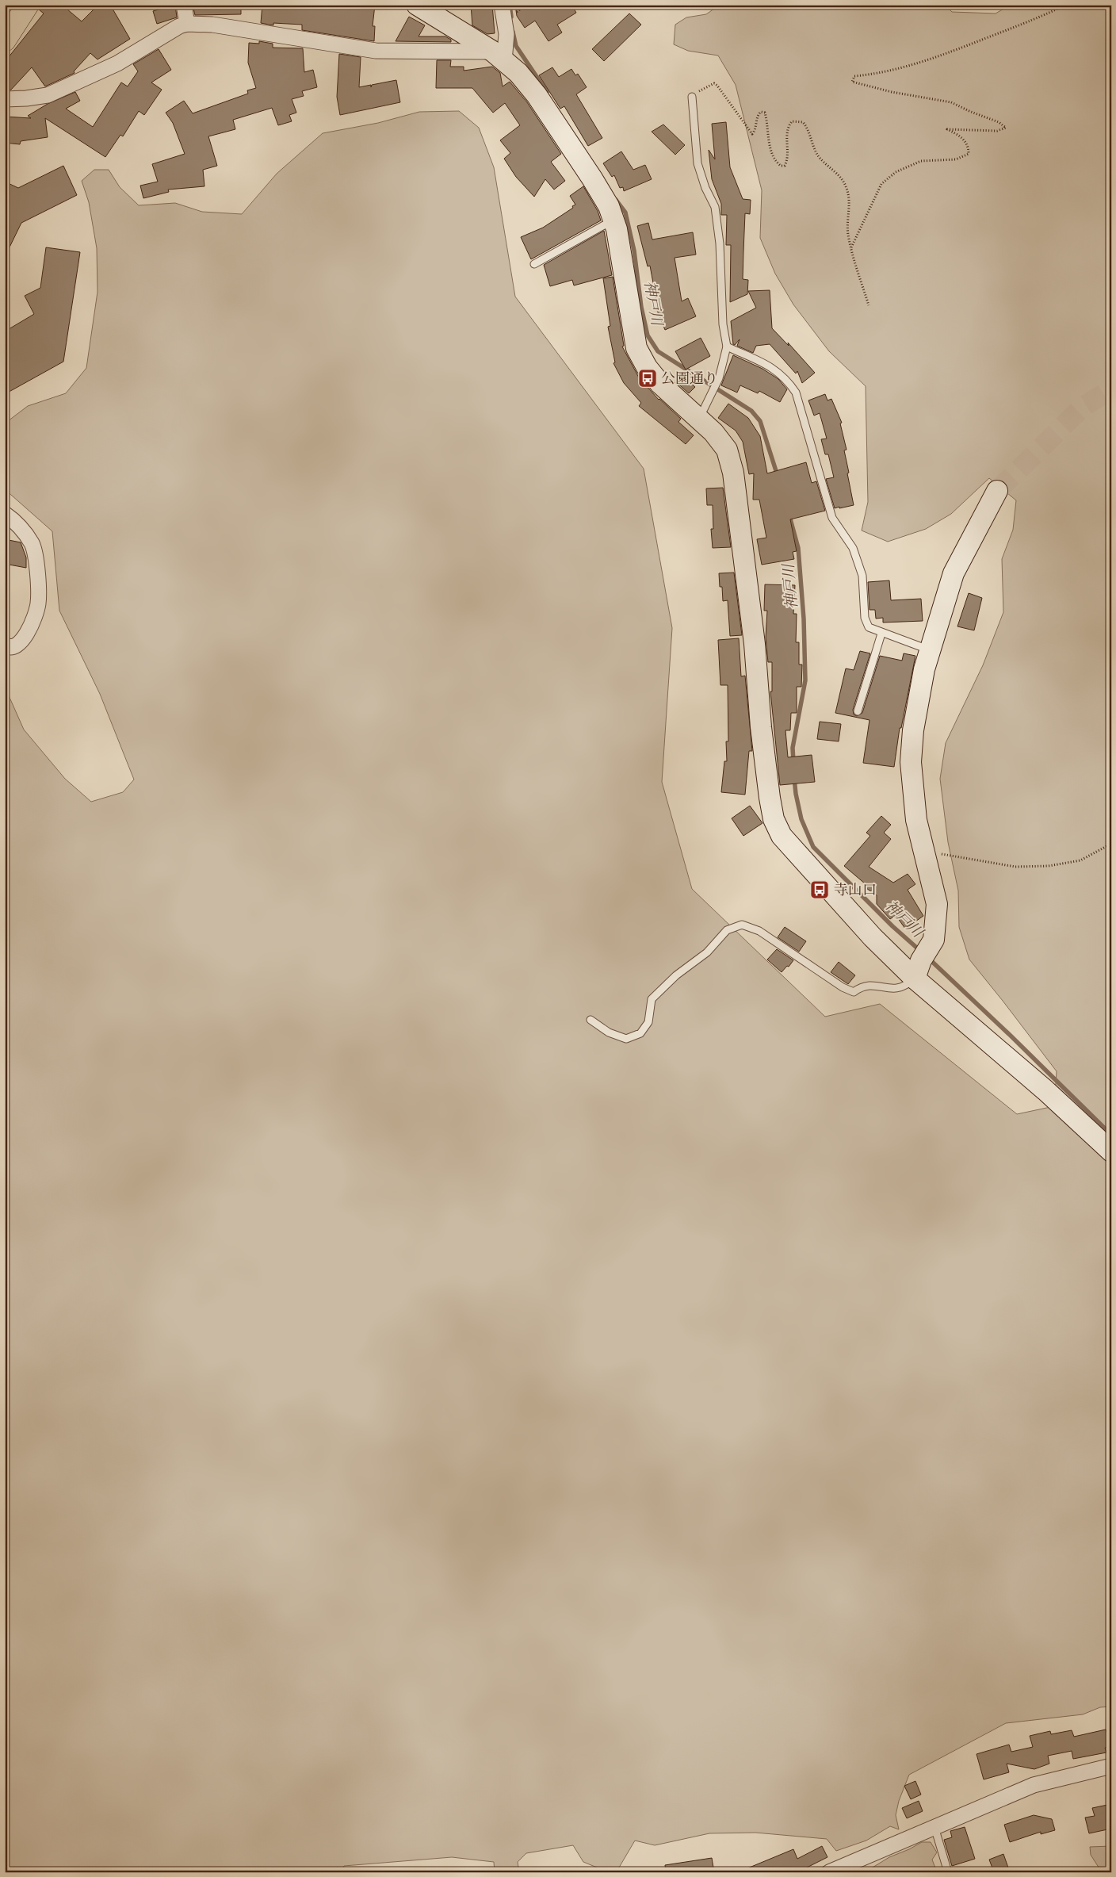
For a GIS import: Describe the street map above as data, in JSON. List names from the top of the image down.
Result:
{
  "water": ["神戸川"],
  "places": {
    "bus stop": ["公園通り", "寺山口"]
  }
}
